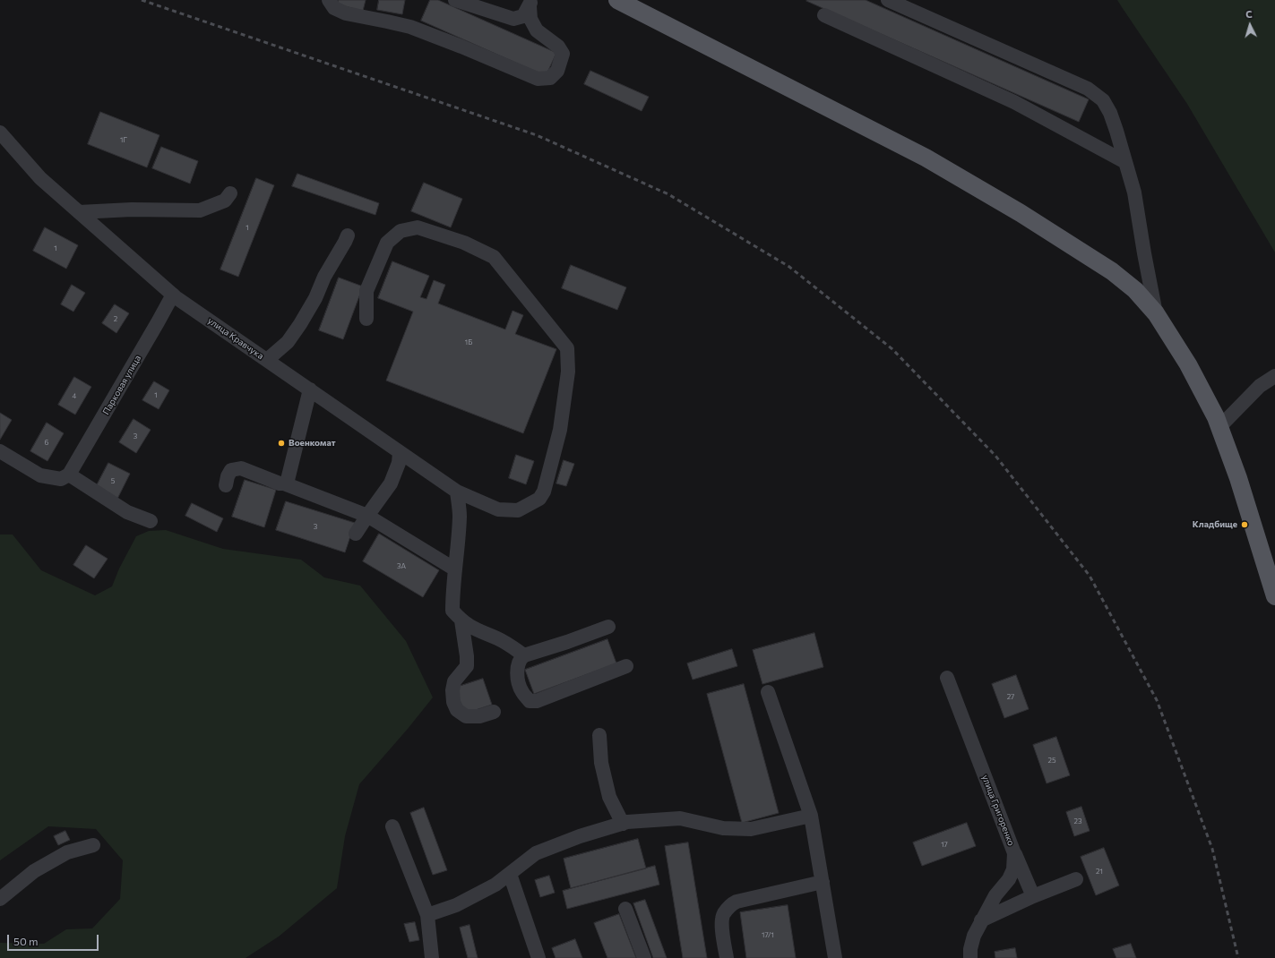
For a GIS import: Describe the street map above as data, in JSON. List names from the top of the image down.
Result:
{
  "streets": {
    "lane": ["улица Кравчука", "Парковая улица", "улица Григоренко"]
  },
  "crossings": [
    ["улица Кравчука", "Парковая улица"]
  ],
  "places": ["Военкомат", "Кладбище"],
  "house_numbers": [
    "1Г",
    "1",
    "1",
    "2",
    "1Б",
    "1",
    "4",
    "3",
    "6",
    "5",
    "3",
    "3А",
    "27",
    "25",
    "23",
    "17",
    "21",
    "17/1"
  ],
  "scale_bar": "50 m",
  "north": "top"
}
